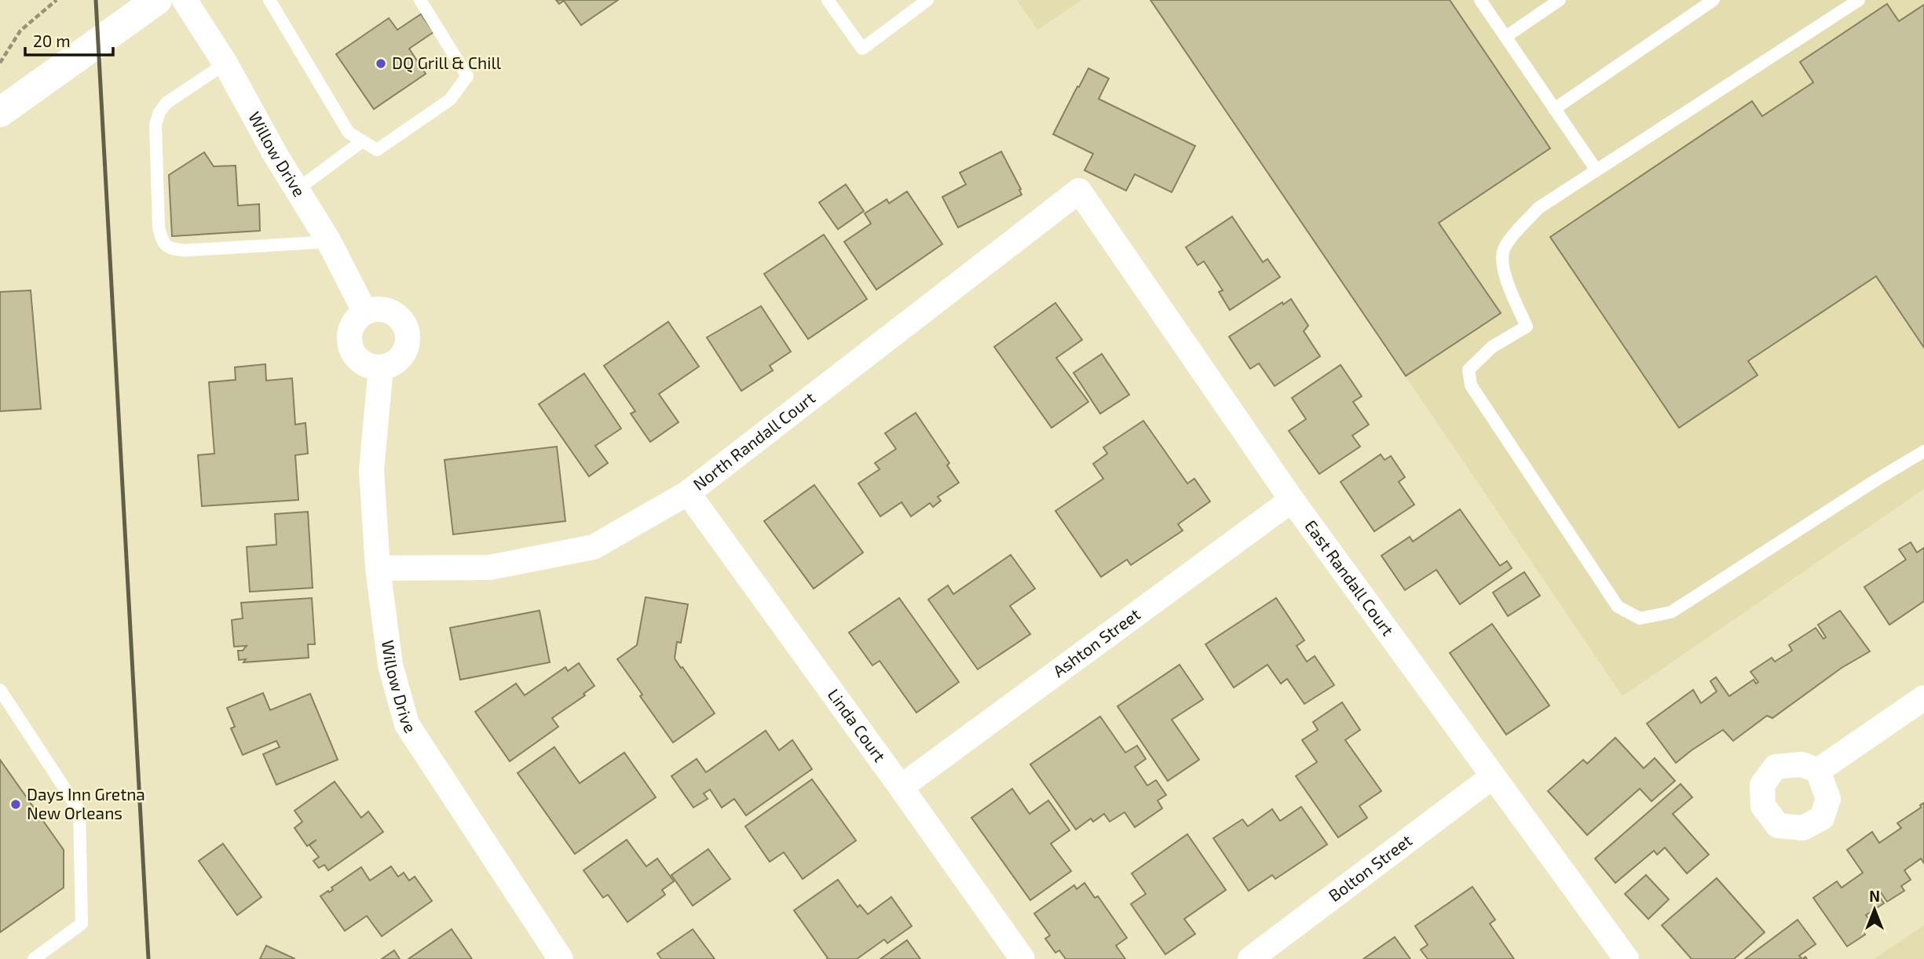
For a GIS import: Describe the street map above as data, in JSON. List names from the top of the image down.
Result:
{
  "streets": {
    "street": [
      "Willow Drive",
      "North Randall Court",
      "East Randall Court",
      "Ashton Street",
      "Linda Court",
      "Bolton Street"
    ]
  },
  "crossings": [
    ["Willow Drive", "North Randall Court"],
    ["North Randall Court", "East Randall Court"],
    ["North Randall Court", "Linda Court"],
    ["East Randall Court", "Ashton Street"],
    ["East Randall Court", "Bolton Street"],
    ["Ashton Street", "Linda Court"]
  ],
  "places": ["DQ Grill & Chill", "Days Inn Gretna New Orleans"],
  "scale_bar": "20 m",
  "north": "top"
}
